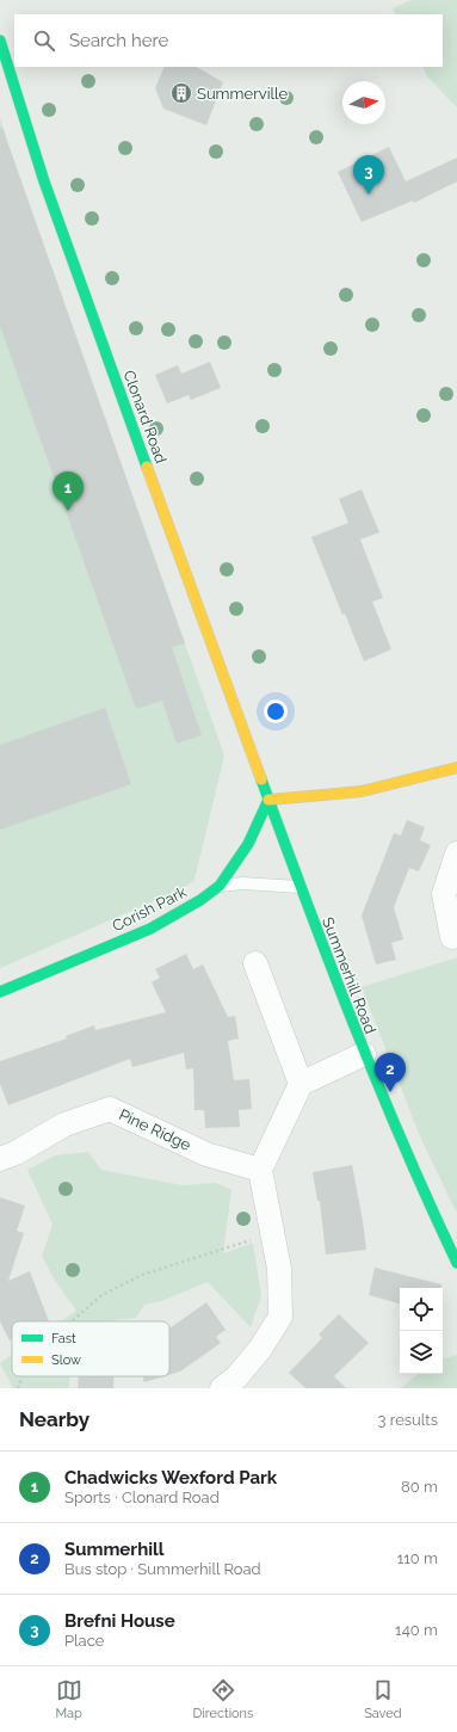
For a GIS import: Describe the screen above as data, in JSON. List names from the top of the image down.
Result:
{
  "streets": {
    "street": [
      "Clonard Road",
      "Corish Park",
      "Summerhill Road",
      "Pine Ridge"
    ]
  },
  "crossings": [
    ["Clonard Road", "Corish Park"],
    ["Clonard Road", "Summerhill Road"],
    ["Corish Park", "Summerhill Road"]
  ],
  "places": {
    "building": ["Summerville"]
  },
  "legend": ["Fast", "Slow"],
  "north": "right",
  "page": {
    "search": "Search here",
    "pins": ["3", "1", "2"],
    "heading": ["Nearby", "3 results"],
    "list": [
      {
        "mark": "1",
        "name": "Chadwicks Wexford Park",
        "note": "Sports · Clonard Road",
        "value": "80 m"
      },
      {
        "mark": "2",
        "name": "Summerhill",
        "note": "Bus stop · Summerhill Road",
        "value": "110 m"
      },
      {
        "mark": "3",
        "name": "Brefni House",
        "note": "Place",
        "value": "140 m"
      }
    ],
    "nav": ["Map", "Directions", "Saved"]
  }
}
